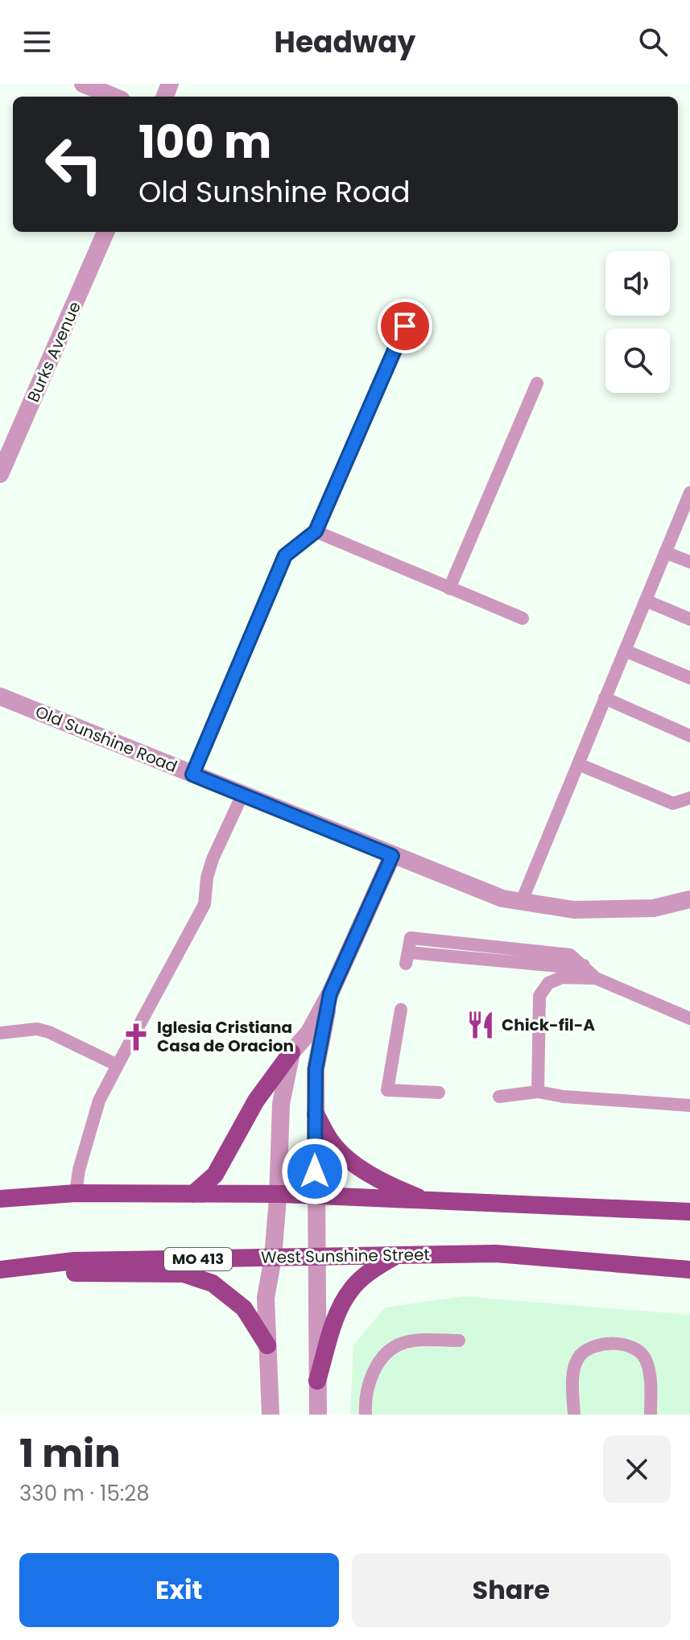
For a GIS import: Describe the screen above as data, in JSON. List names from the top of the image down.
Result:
{
  "streets": {
    "main road": ["West Sunshine Street", "MO 413"],
    "street": ["Burks Avenue", "Old Sunshine Road"]
  },
  "places": {
    "restaurant": ["Chick-fil-A"],
    "church": ["Iglesia Cristiana Casa de Oracion"]
  },
  "page": {
    "header": "Headway",
    "turn": ["100 m", "Old Sunshine Road"],
    "heading": ["1 min", "330 m · 15:28"],
    "buttons": ["Exit", "Share"]
  }
}
